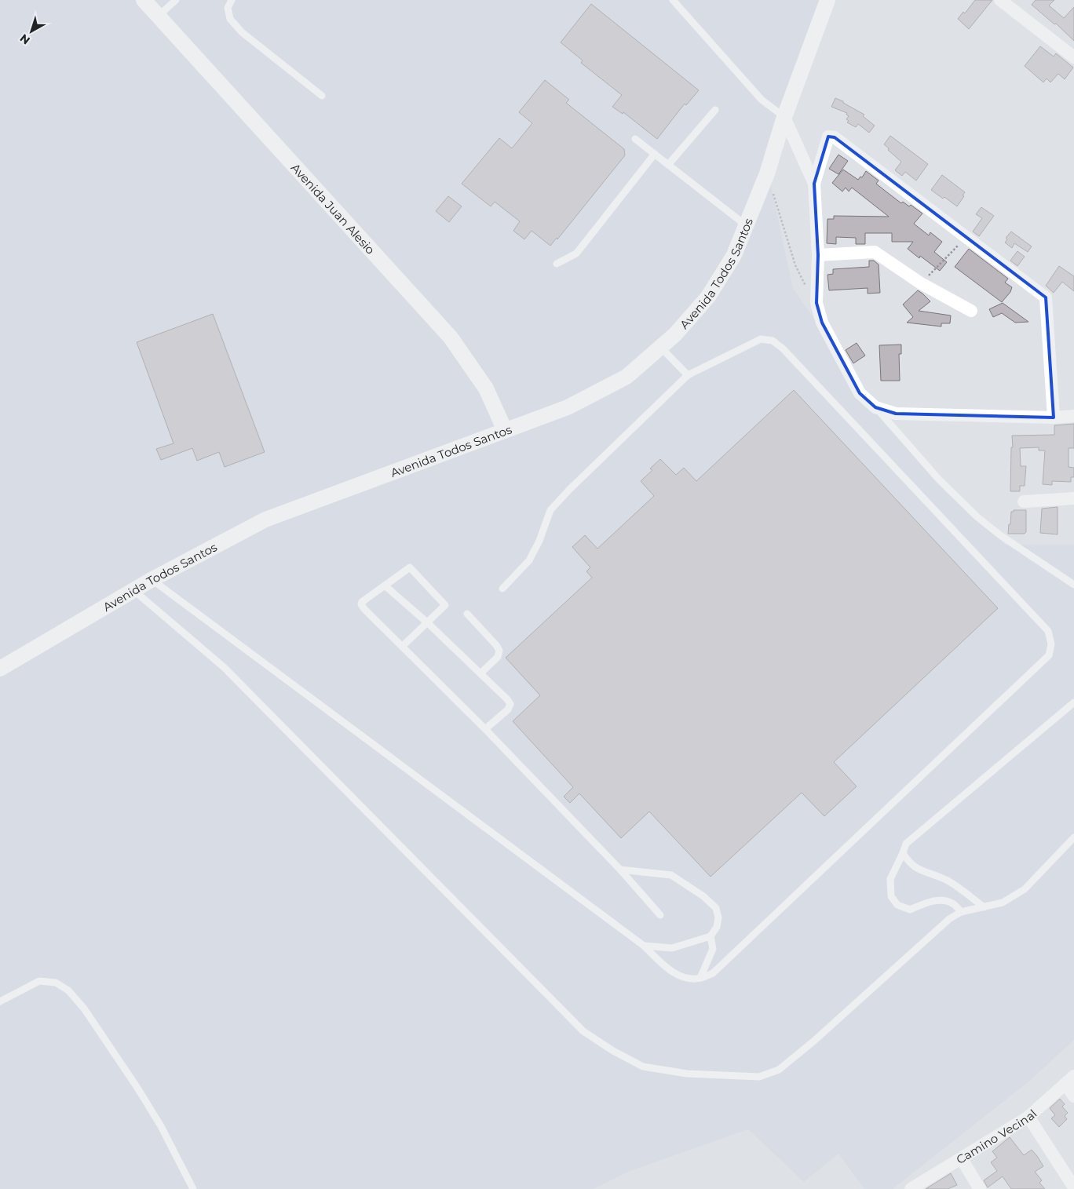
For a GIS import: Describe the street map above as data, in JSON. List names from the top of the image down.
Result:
{
  "streets": {
    "street": ["Avenida Juan Alesio", "Avenida Todos Santos", "Camino Vecinal"]
  },
  "crossings": [
    ["Avenida Juan Alesio", "Avenida Todos Santos"]
  ],
  "north": "bottom left"
}
